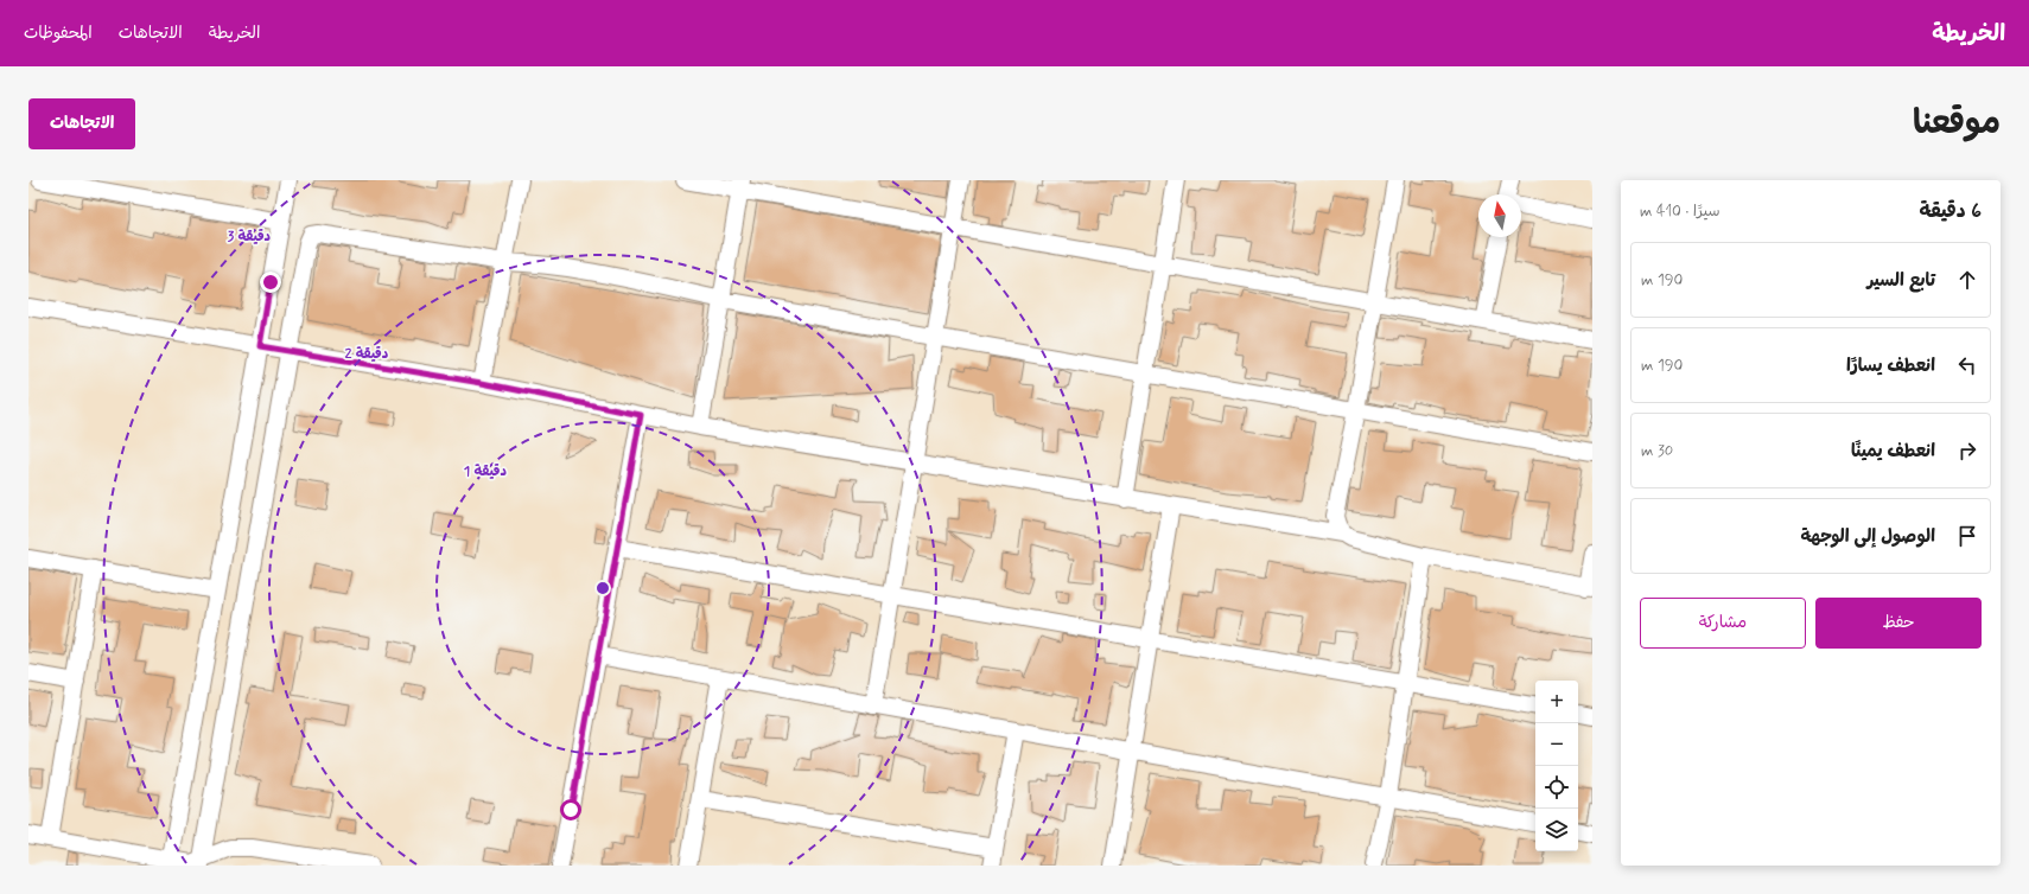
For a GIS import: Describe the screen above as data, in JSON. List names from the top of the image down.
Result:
{
  "north": "top",
  "page": {
    "header": "الخريطة",
    "nav": ["الخريطة", "الاتجاهات", "المحفوظات"],
    "title": "موقعنا",
    "buttons": [
      "الاتجاهات",
      ["حفظ", "مشاركة"]
    ],
    "heading": ["6 دقيقة", "سيرًا · 410 m"],
    "list": [
      ["تابع السير", "190 m"],
      ["انعطف يسارًا", "190 m"],
      ["انعطف يمينًا", "30 m"],
      "الوصول إلى الوجهة"
    ],
    "map_buttons": ["+", "−"]
  },
  "rings": ["3 دقيقة", "2 دقيقة", "1 دقيقة"]
}
